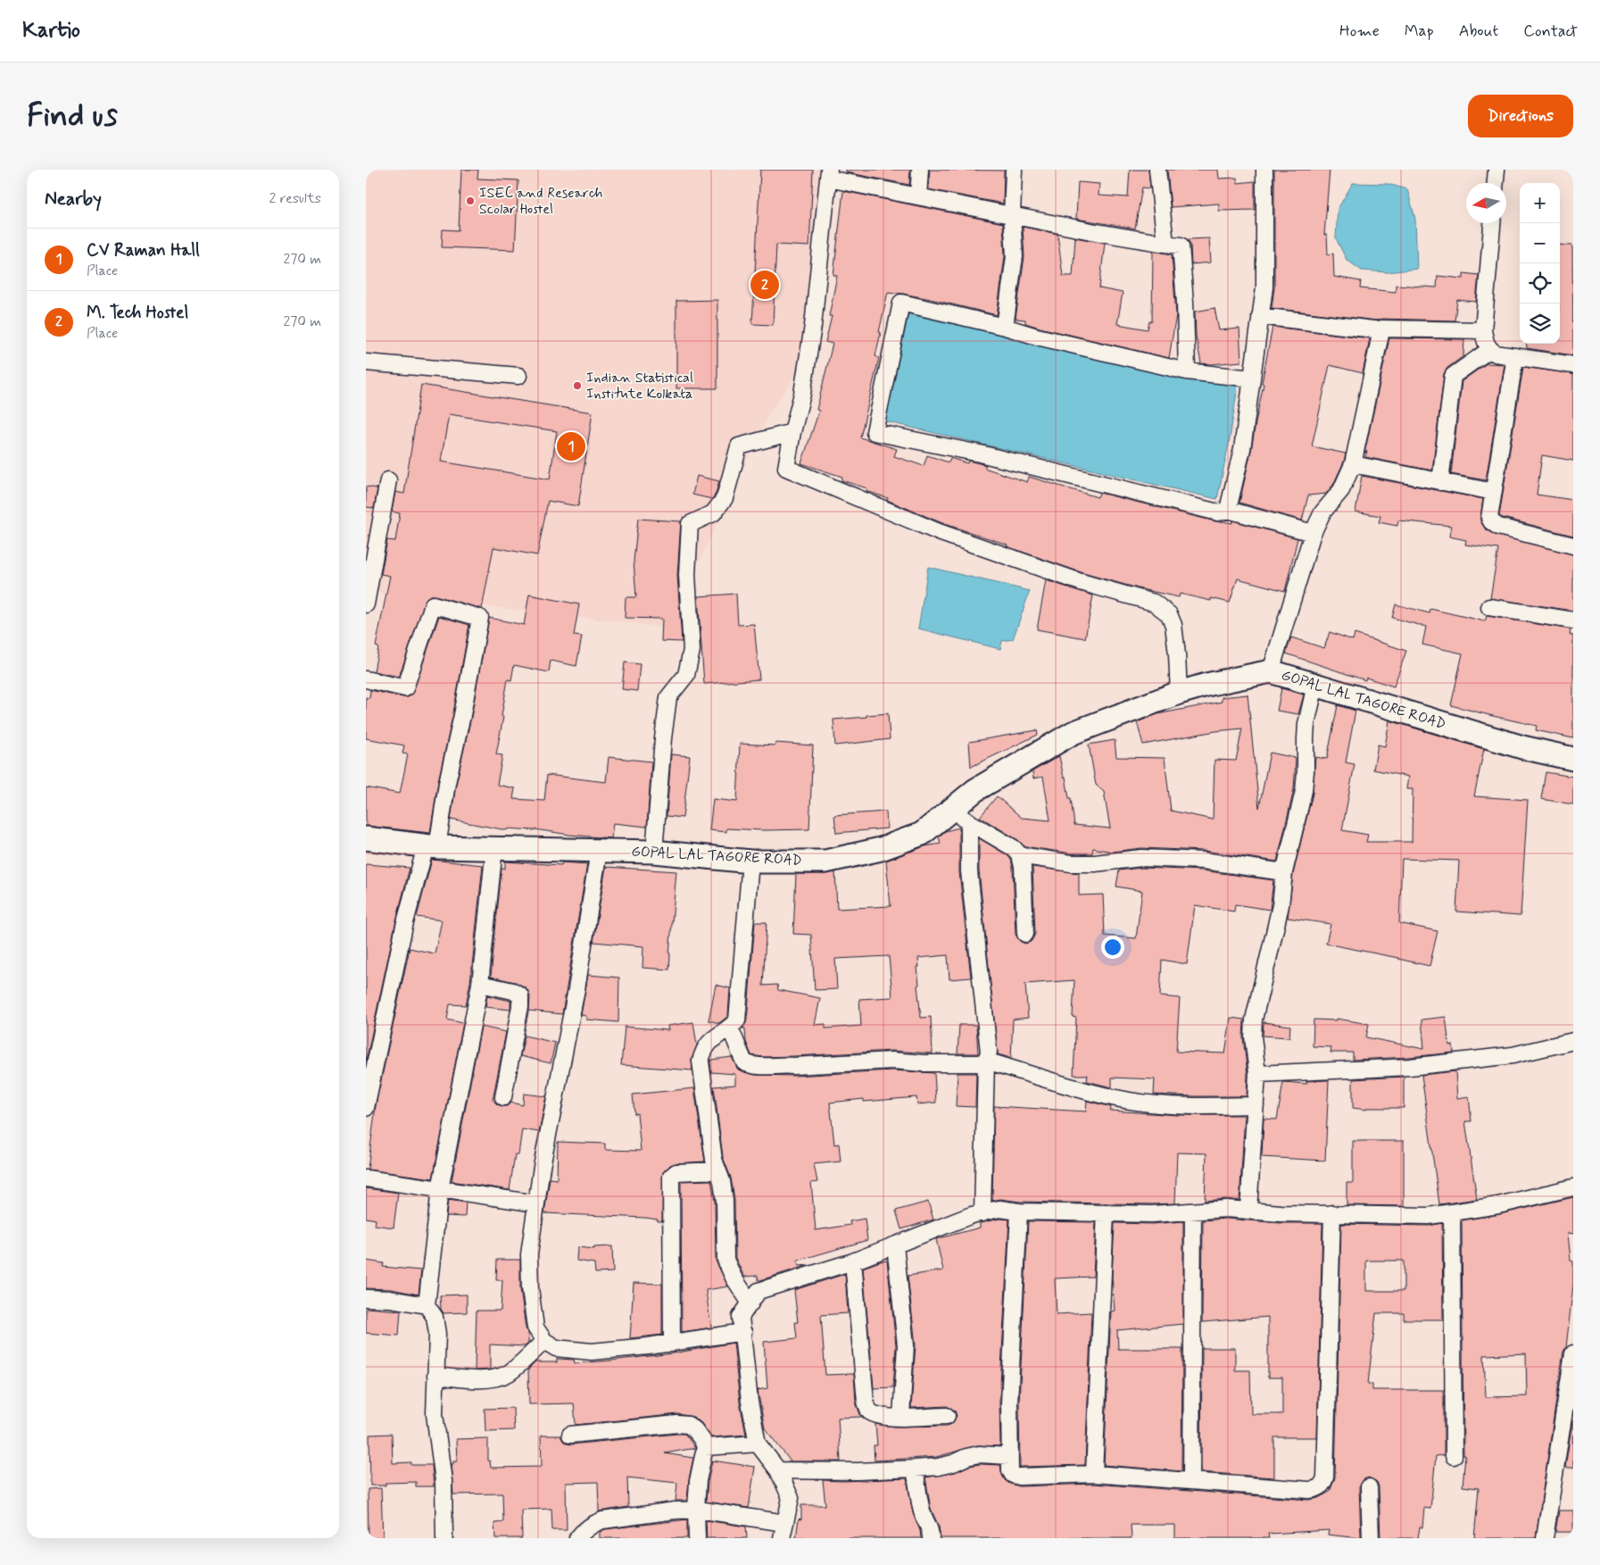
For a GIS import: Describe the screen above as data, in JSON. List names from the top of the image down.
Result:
{
  "streets": {
    "street": ["GOPAL LAL TAGORE ROAD"]
  },
  "places": ["ISEC and Research Scolar Hostel", "Indian Statistical Institute Kolkata"],
  "north": "left",
  "page": {
    "header": "Kartio",
    "nav": [
      "Home",
      "Map",
      "About",
      "Contact"
    ],
    "buttons": "Directions",
    "title": "Find us",
    "heading": ["Nearby", "2 results"],
    "map_buttons": ["+", "−"],
    "list": [
      {
        "mark": "1",
        "name": "CV Raman Hall",
        "note": "Place",
        "value": "270 m"
      },
      {
        "mark": "2",
        "name": "M. Tech Hostel",
        "note": "Place",
        "value": "270 m"
      }
    ],
    "pins": ["2", "1"]
  }
}
